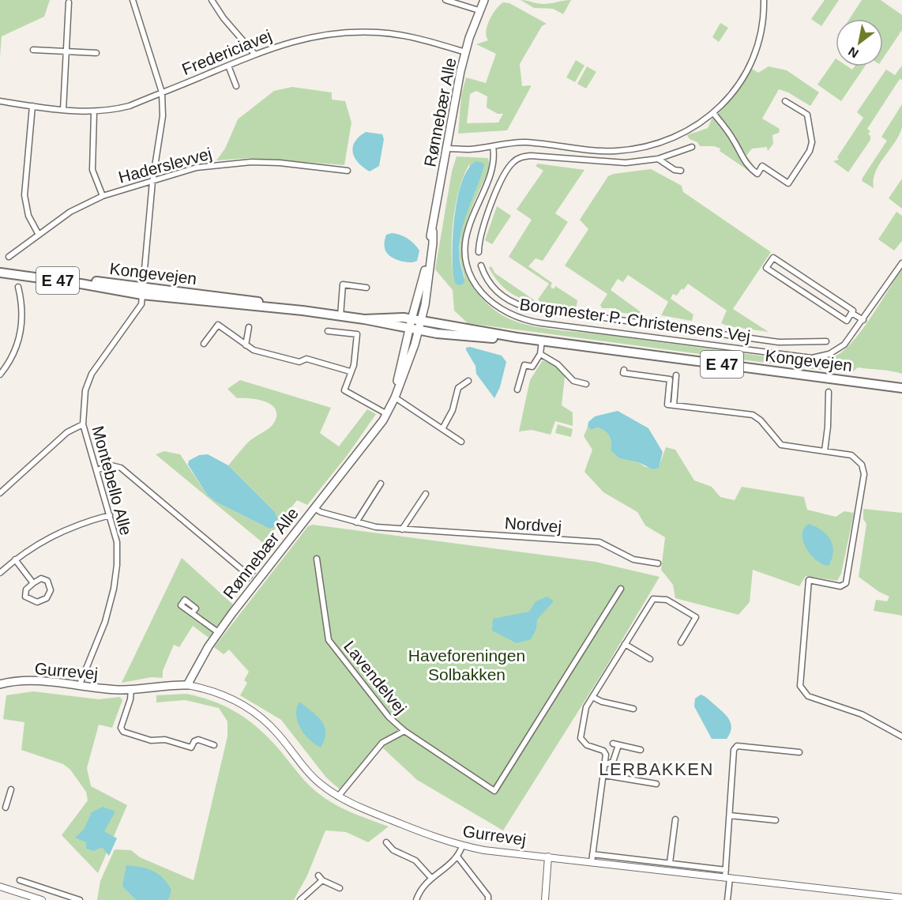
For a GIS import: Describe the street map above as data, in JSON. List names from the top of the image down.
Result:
{
  "streets": {
    "main road": [
      "Rønnebær Alle",
      "Kongevejen",
      "E 47",
      "Gurrevej"
    ],
    "street": [
      "Fredericiavej",
      "Haderslevvej",
      "Borgmester P. Christensens Vej",
      "Montebello Alle",
      "Nordvej",
      "Lavendelvej"
    ]
  },
  "crossings": [
    ["Fredericiavej", "Rønnebær Alle"],
    ["Fredericiavej", "Montebello Alle"],
    ["Rønnebær Alle", "Kongevejen"],
    ["Rønnebær Alle", "Nordvej"],
    ["Rønnebær Alle", "Gurrevej"],
    ["Haderslevvej", "Montebello Alle"],
    ["Kongevejen", "Montebello Alle"],
    ["Montebello Alle", "Gurrevej"]
  ],
  "districts": ["LERBAKKEN"],
  "parks": ["Haveforeningen Solbakken"],
  "north": "bottom left"
}
